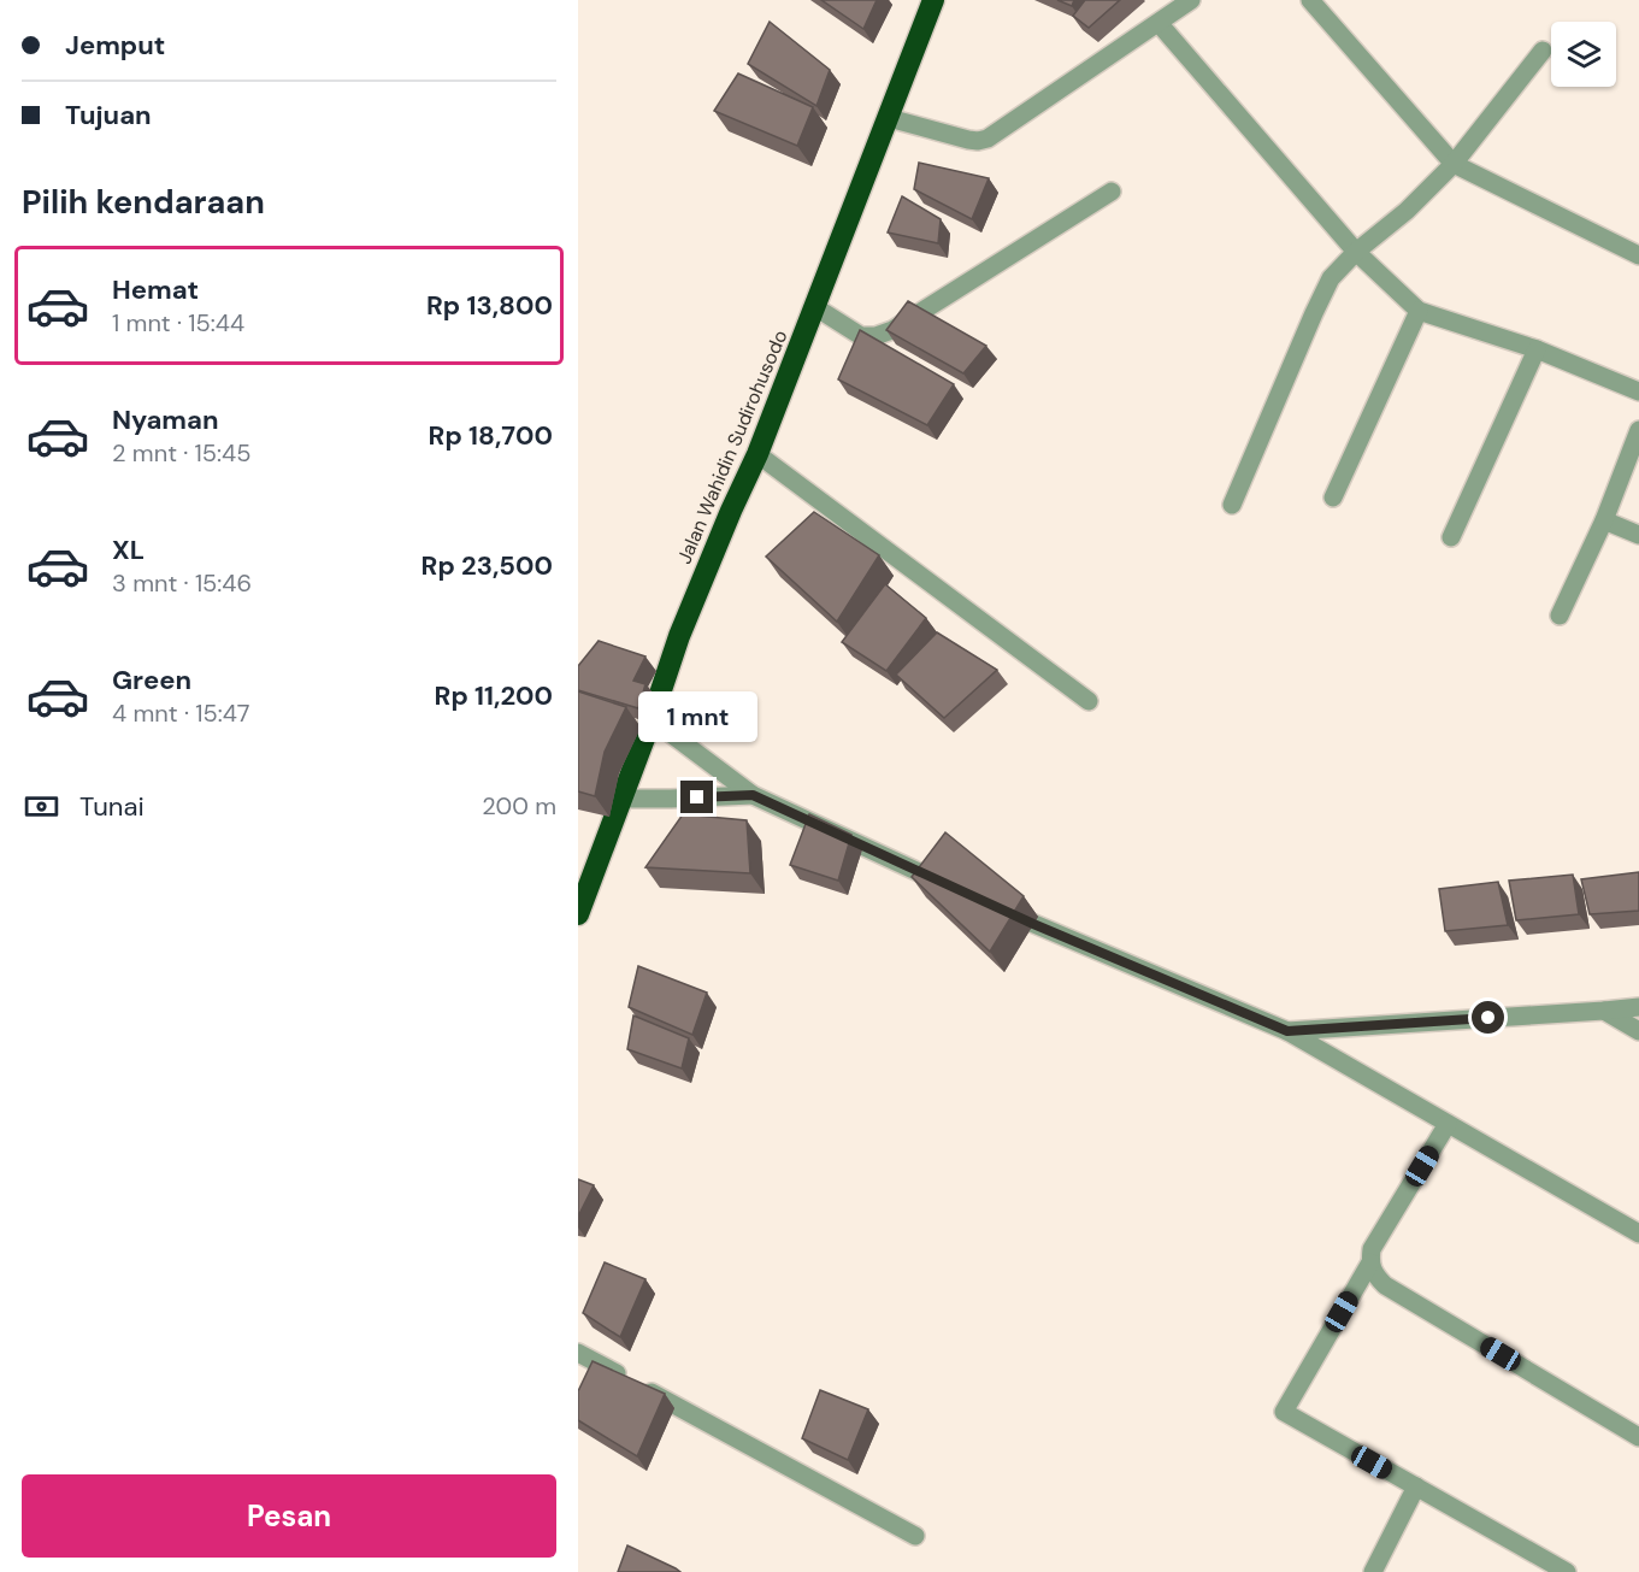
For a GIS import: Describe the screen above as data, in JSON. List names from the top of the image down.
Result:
{
  "streets": {
    "highway": ["Jalan Wahidin Sudirohusodo"]
  },
  "page": {
    "banner": ["Jemput", "Tujuan"],
    "heading": "Pilih kendaraan",
    "list": [
      {
        "name": "Hemat",
        "note": "1 mnt · 15:44",
        "value": "Rp 13,800"
      },
      {
        "name": "Nyaman",
        "note": "2 mnt · 15:45",
        "value": "Rp 18,700"
      },
      {
        "name": "XL",
        "note": "3 mnt · 15:46",
        "value": "Rp 23,500"
      },
      {
        "name": "Green",
        "note": "4 mnt · 15:47",
        "value": "Rp 11,200"
      }
    ],
    "bubble": "1 mnt",
    "pay": ["Tunai", "200 m"],
    "buttons": "Pesan"
  }
}
